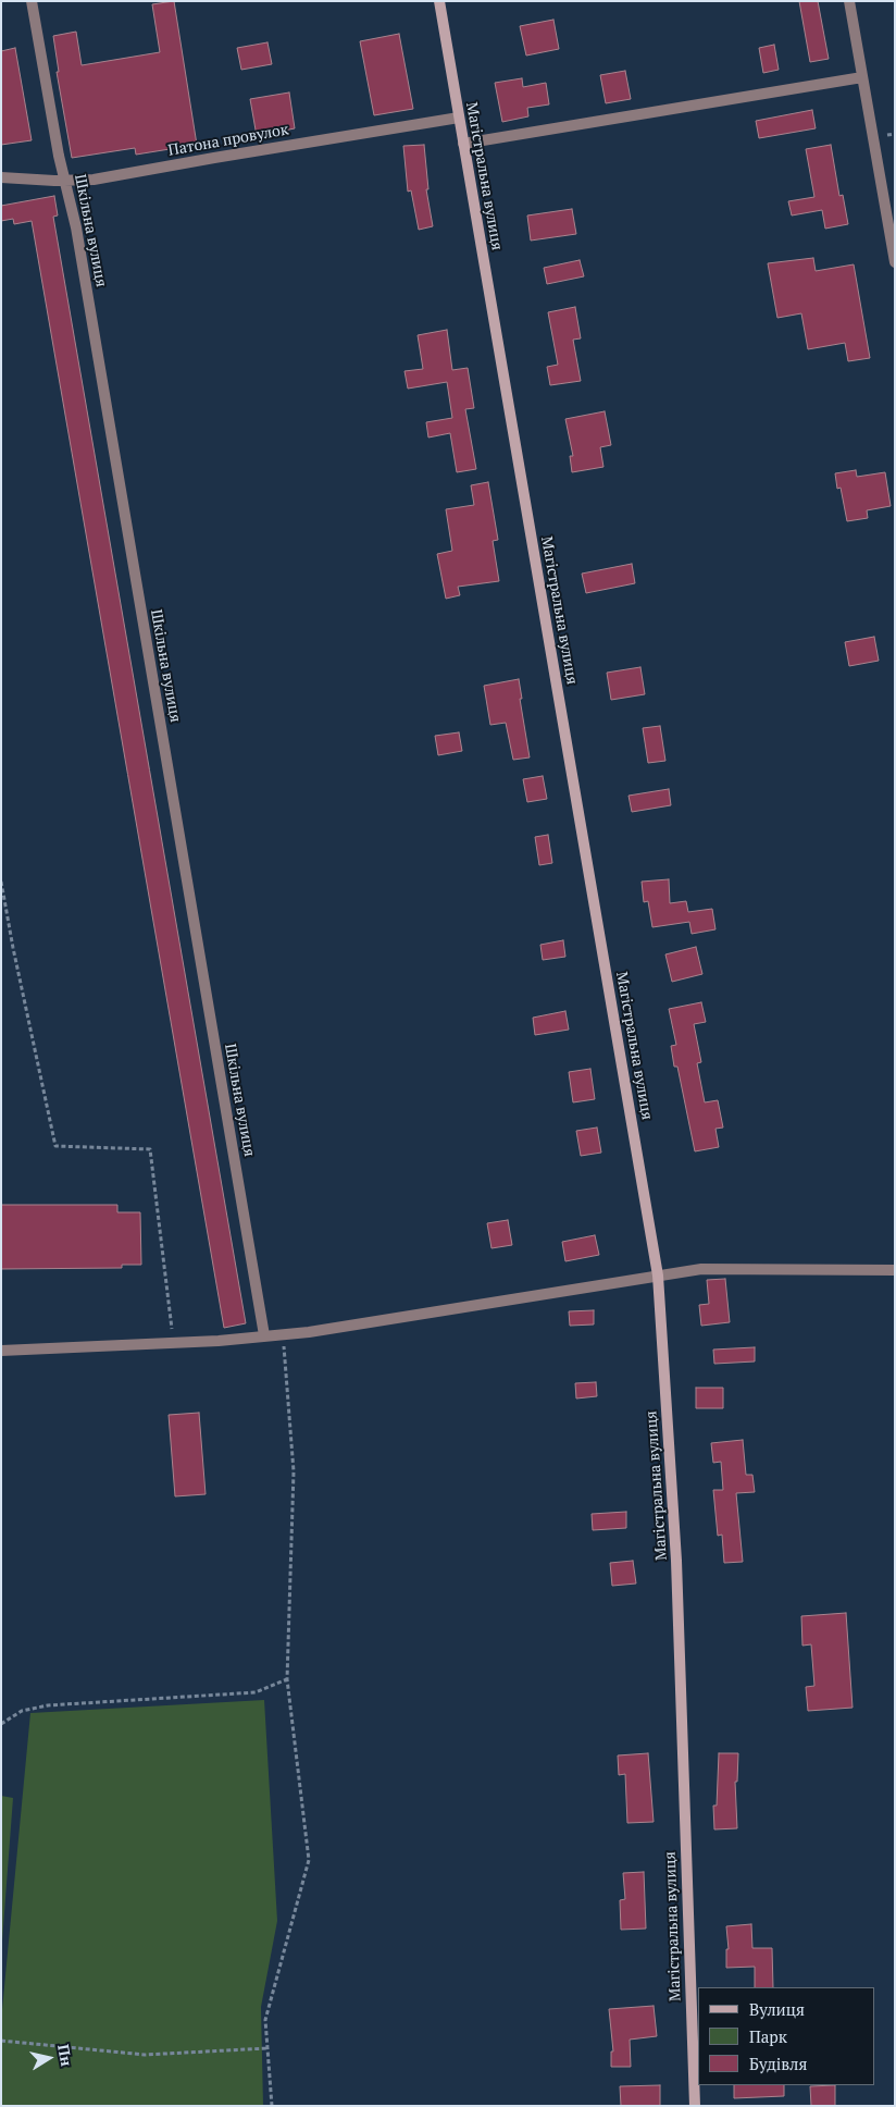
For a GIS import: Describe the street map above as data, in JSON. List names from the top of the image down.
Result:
{
  "streets": {
    "main road": ["Магістральна вулиця"],
    "street": ["Патона провулок", "Шкільна вулиця"]
  },
  "crossings": [
    ["Патона провулок", "Магістральна вулиця"],
    ["Патона провулок", "Шкільна вулиця"]
  ],
  "legend": ["Вулиця", "Парк", "Будівля"],
  "north": "right"
}
